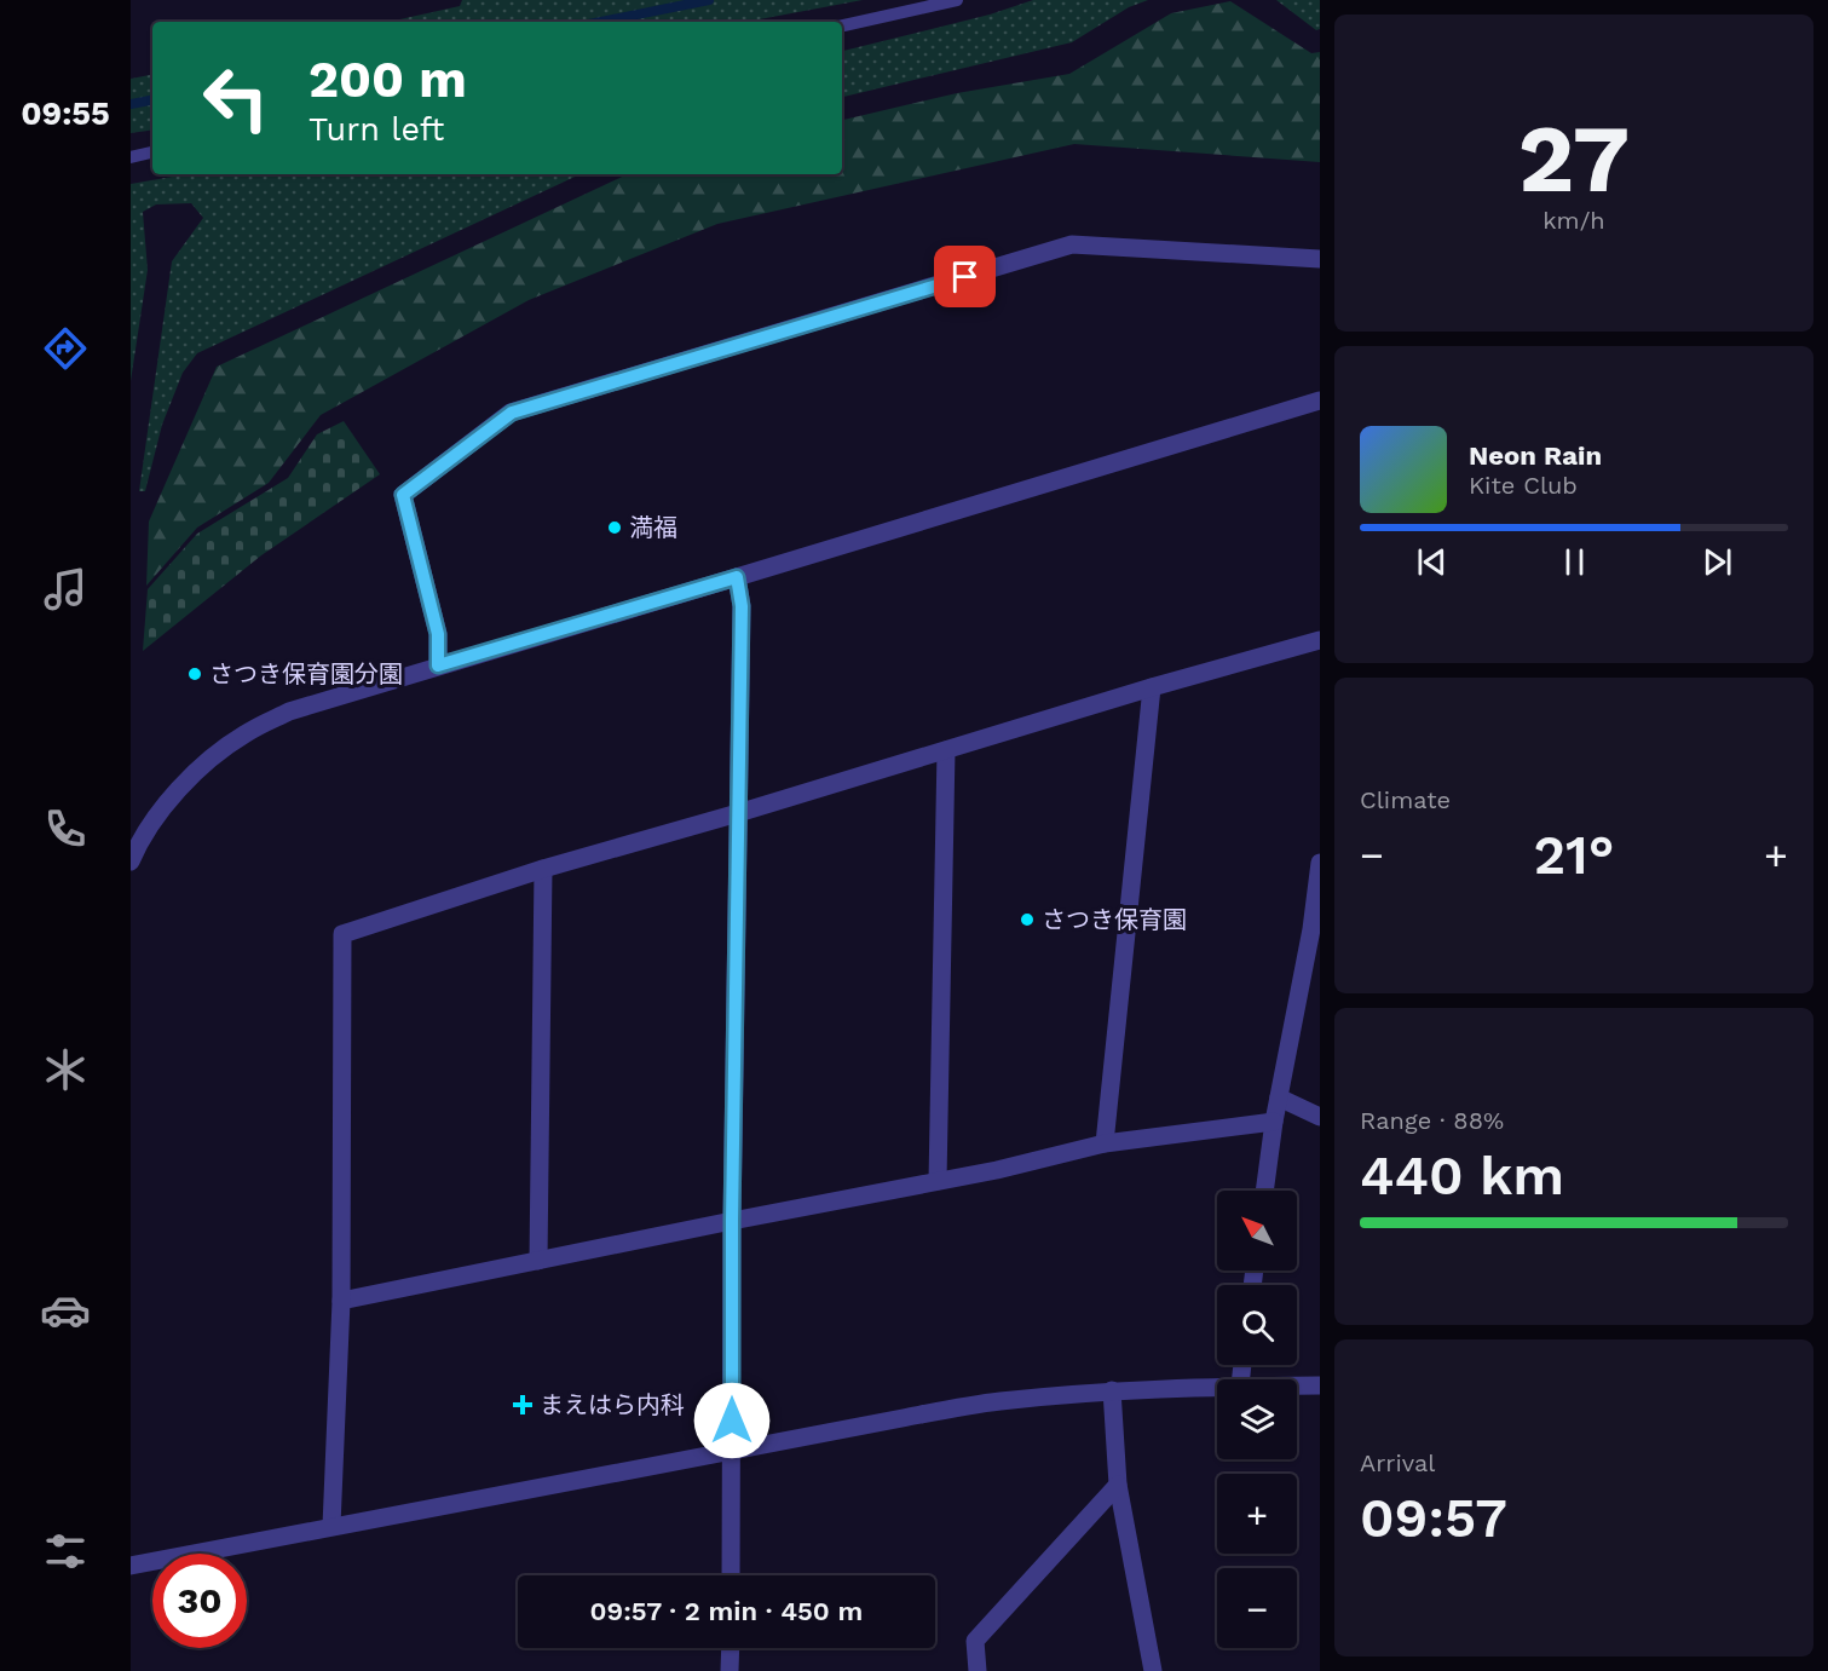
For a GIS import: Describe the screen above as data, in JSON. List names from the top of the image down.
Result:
{
  "places": {
    "other": ["満福", "さつき保育園分園", "さつき保育園"],
    "health": ["まえはら内科"]
  },
  "north": "top left",
  "page": {
    "tabs": "09:55",
    "tile": [
      ["27", "km/h"],
      "Climate",
      ["Range · 88%", "440 km"],
      ["Arrival", "09:57"]
    ],
    "turn": ["200 m", "Turn left"],
    "song": ["Neon Rain", "Kite Club"],
    "heat": ["−", "21°", "+"],
    "map_buttons": ["+", "−"],
    "limit": "30",
    "trip": "09:57 · 2 min · 450 m"
  }
}
